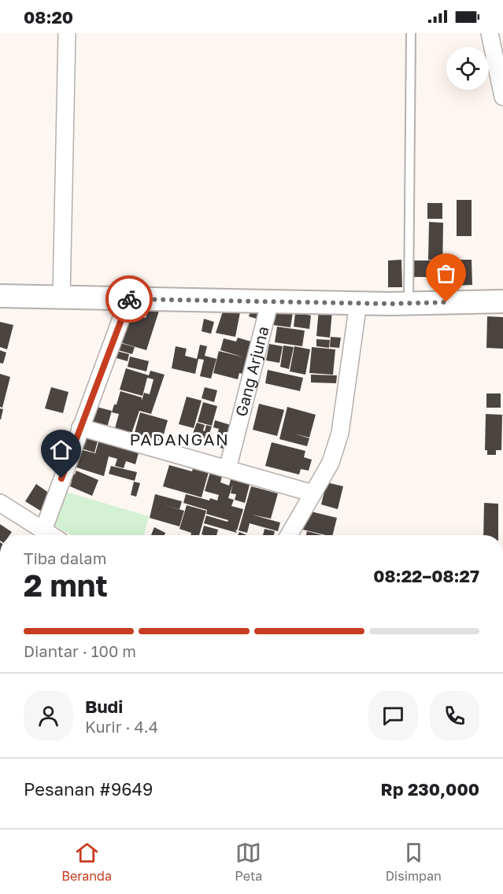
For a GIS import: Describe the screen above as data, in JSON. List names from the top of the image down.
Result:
{
  "streets": {
    "street": ["Gang Arjuna"]
  },
  "districts": ["PADANGAN"],
  "page": {
    "status": "08:20",
    "heading": ["2 mnt", "Tiba dalam", "08:22–08:27"],
    "panel": [
      "Budi",
      "Kurir · 4.4",
      "Pesanan #9649",
      "Rp 230,000"
    ],
    "bar": "Diantar · 100 m",
    "tabs": ["Beranda", "Peta", "Disimpan"]
  }
}
